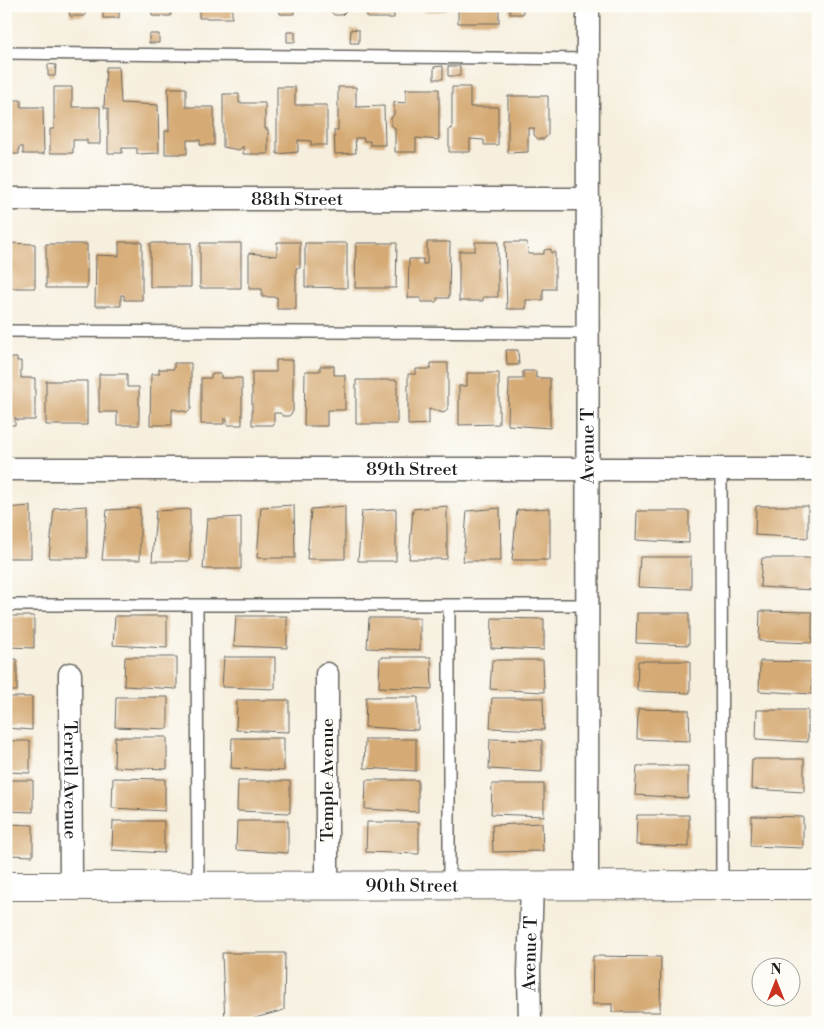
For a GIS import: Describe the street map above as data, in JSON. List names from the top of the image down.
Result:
{
  "streets": {
    "street": [
      "88th Street",
      "Avenue T",
      "89th Street",
      "Terrell Avenue",
      "Temple Avenue",
      "90th Street"
    ]
  },
  "crossings": [
    ["88th Street", "Avenue T"],
    ["Avenue T", "89th Street"],
    ["Avenue T", "90th Street"],
    ["Terrell Avenue", "90th Street"],
    ["Temple Avenue", "90th Street"]
  ],
  "north": "top"
}
